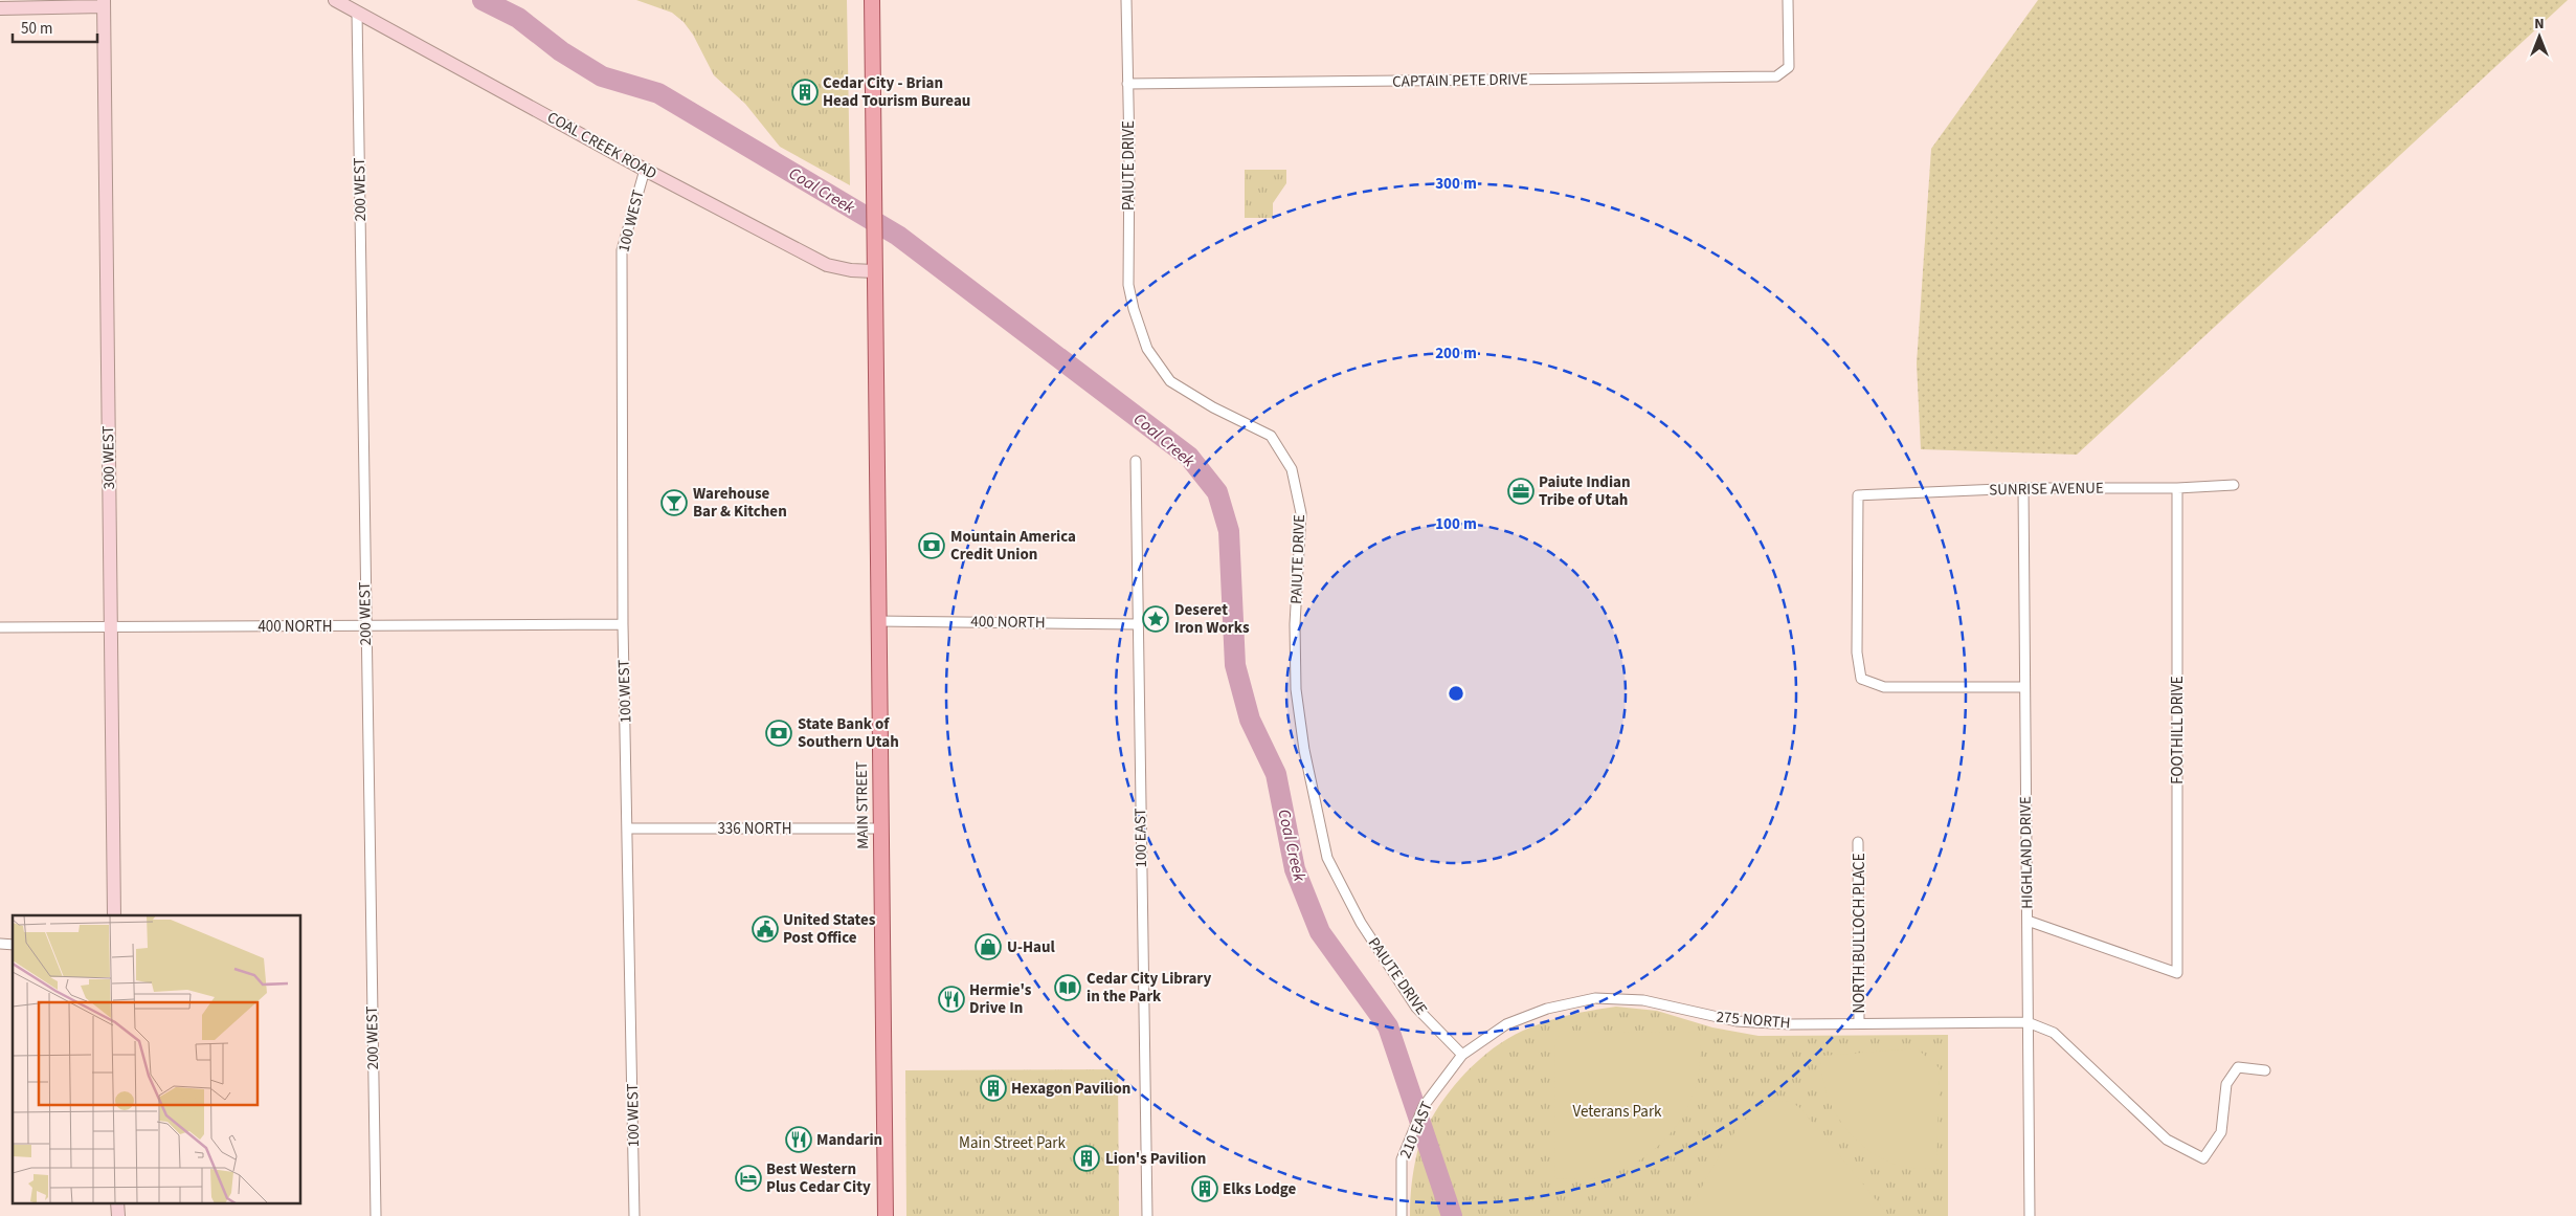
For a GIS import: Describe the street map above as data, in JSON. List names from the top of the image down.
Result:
{
  "streets": {
    "main road": ["MAIN STREET"],
    "street": [
      "CAPTAIN PETE DRIVE",
      "COAL CREEK ROAD",
      "PAIUTE DRIVE",
      "200 WEST",
      "100 WEST",
      "300 WEST",
      "SUNRISE AVENUE",
      "400 NORTH",
      "FOOTHILL DRIVE",
      "336 NORTH",
      "100 EAST",
      "HIGHLAND DRIVE",
      "NORTH BULLOCH PLACE",
      "275 NORTH",
      "210 EAST"
    ]
  },
  "crossings": [
    ["CAPTAIN PETE DRIVE", "PAIUTE DRIVE"],
    ["COAL CREEK ROAD", "200 WEST"],
    ["COAL CREEK ROAD", "100 WEST"],
    ["COAL CREEK ROAD", "MAIN STREET"],
    ["PAIUTE DRIVE", "275 NORTH"],
    ["PAIUTE DRIVE", "210 EAST"],
    ["200 WEST", "400 NORTH"],
    ["100 WEST", "400 NORTH"],
    ["100 WEST", "336 NORTH"],
    ["300 WEST", "400 NORTH"],
    ["SUNRISE AVENUE", "FOOTHILL DRIVE"],
    ["SUNRISE AVENUE", "HIGHLAND DRIVE"],
    ["400 NORTH", "MAIN STREET"],
    ["400 NORTH", "100 EAST"],
    ["FOOTHILL DRIVE", "HIGHLAND DRIVE"],
    ["MAIN STREET", "336 NORTH"],
    ["HIGHLAND DRIVE", "275 NORTH"],
    ["NORTH BULLOCH PLACE", "275 NORTH"],
    ["275 NORTH", "210 EAST"]
  ],
  "water": ["Coal Creek"],
  "parks": ["Veterans Park", "Main Street Park"],
  "places": {
    "building": [
      "Cedar City - Brian Head Tourism Bureau",
      "Hexagon Pavilion",
      "Lion's Pavilion",
      "Elks Lodge"
    ],
    "office": ["Paiute Indian Tribe of Utah"],
    "bar": ["Warehouse Bar & Kitchen"],
    "bank": ["Mountain America Credit Union", "State Bank of Southern Utah"],
    "place": ["Deseret Iron Works"],
    "public building": ["United States Post Office"],
    "shop": ["U-Haul"],
    "library": ["Cedar City Library in the Park"],
    "restaurant": ["Hermie's Drive In", "Mandarin"],
    "hotel": ["Best Western Plus Cedar City"]
  },
  "scale_bar": "50 m",
  "north": "top",
  "rings": ["300 m", "200 m", "100 m"]
}
